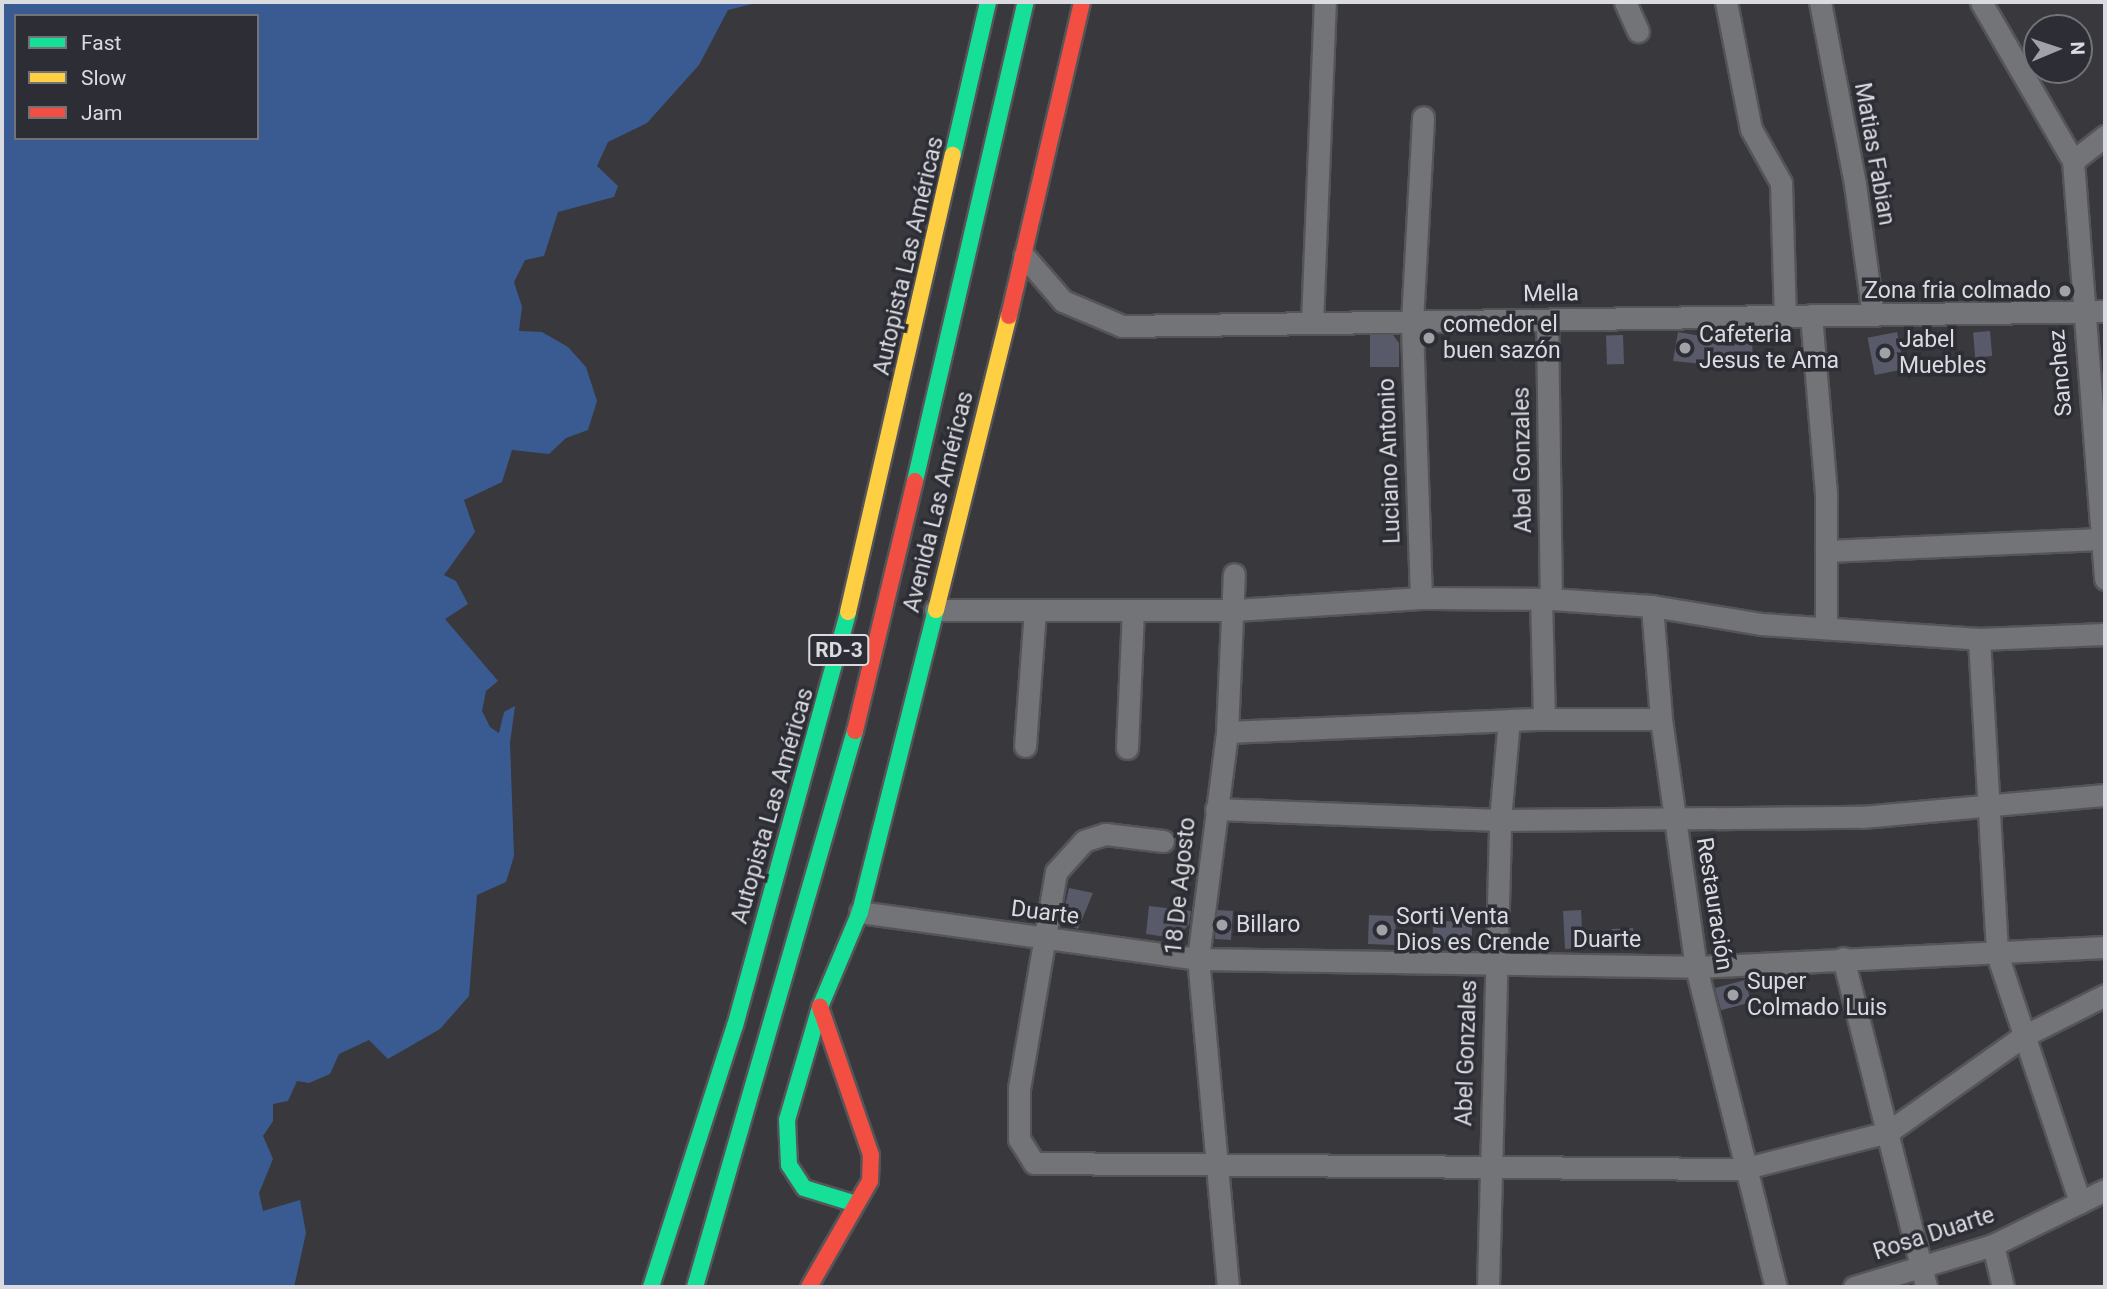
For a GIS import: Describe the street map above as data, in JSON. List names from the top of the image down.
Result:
{
  "streets": {
    "main road": ["Autopista Las Américas", "Avenida Las Américas", "RD-3"],
    "street": [
      "Matias Fabian",
      "Mella",
      "Sanchez",
      "Abel Gonzales",
      "Luciano Antonio",
      "18 De Agosto",
      "Restauración",
      "Duarte",
      "Rosa Duarte"
    ]
  },
  "crossings": [
    ["Matias Fabian", "Mella"],
    ["Mella", "Sanchez"],
    ["Mella", "Abel Gonzales"],
    ["Mella", "Luciano Antonio"],
    ["Mella", "Avenida Las Américas"],
    ["Abel Gonzales", "Duarte"],
    ["Avenida Las Américas", "Duarte"],
    ["18 De Agosto", "Duarte"],
    ["Restauración", "Duarte"]
  ],
  "places": [
    "Zona fria colmado",
    "comedor el buen sazón",
    "Cafeteria Jesus te Ama",
    "Jabel Muebles",
    "Billaro",
    "Sorti Venta Dios es Crende",
    "Super Colmado Luis"
  ],
  "legend": ["Fast", "Slow", "Jam"],
  "north": "right"
}
